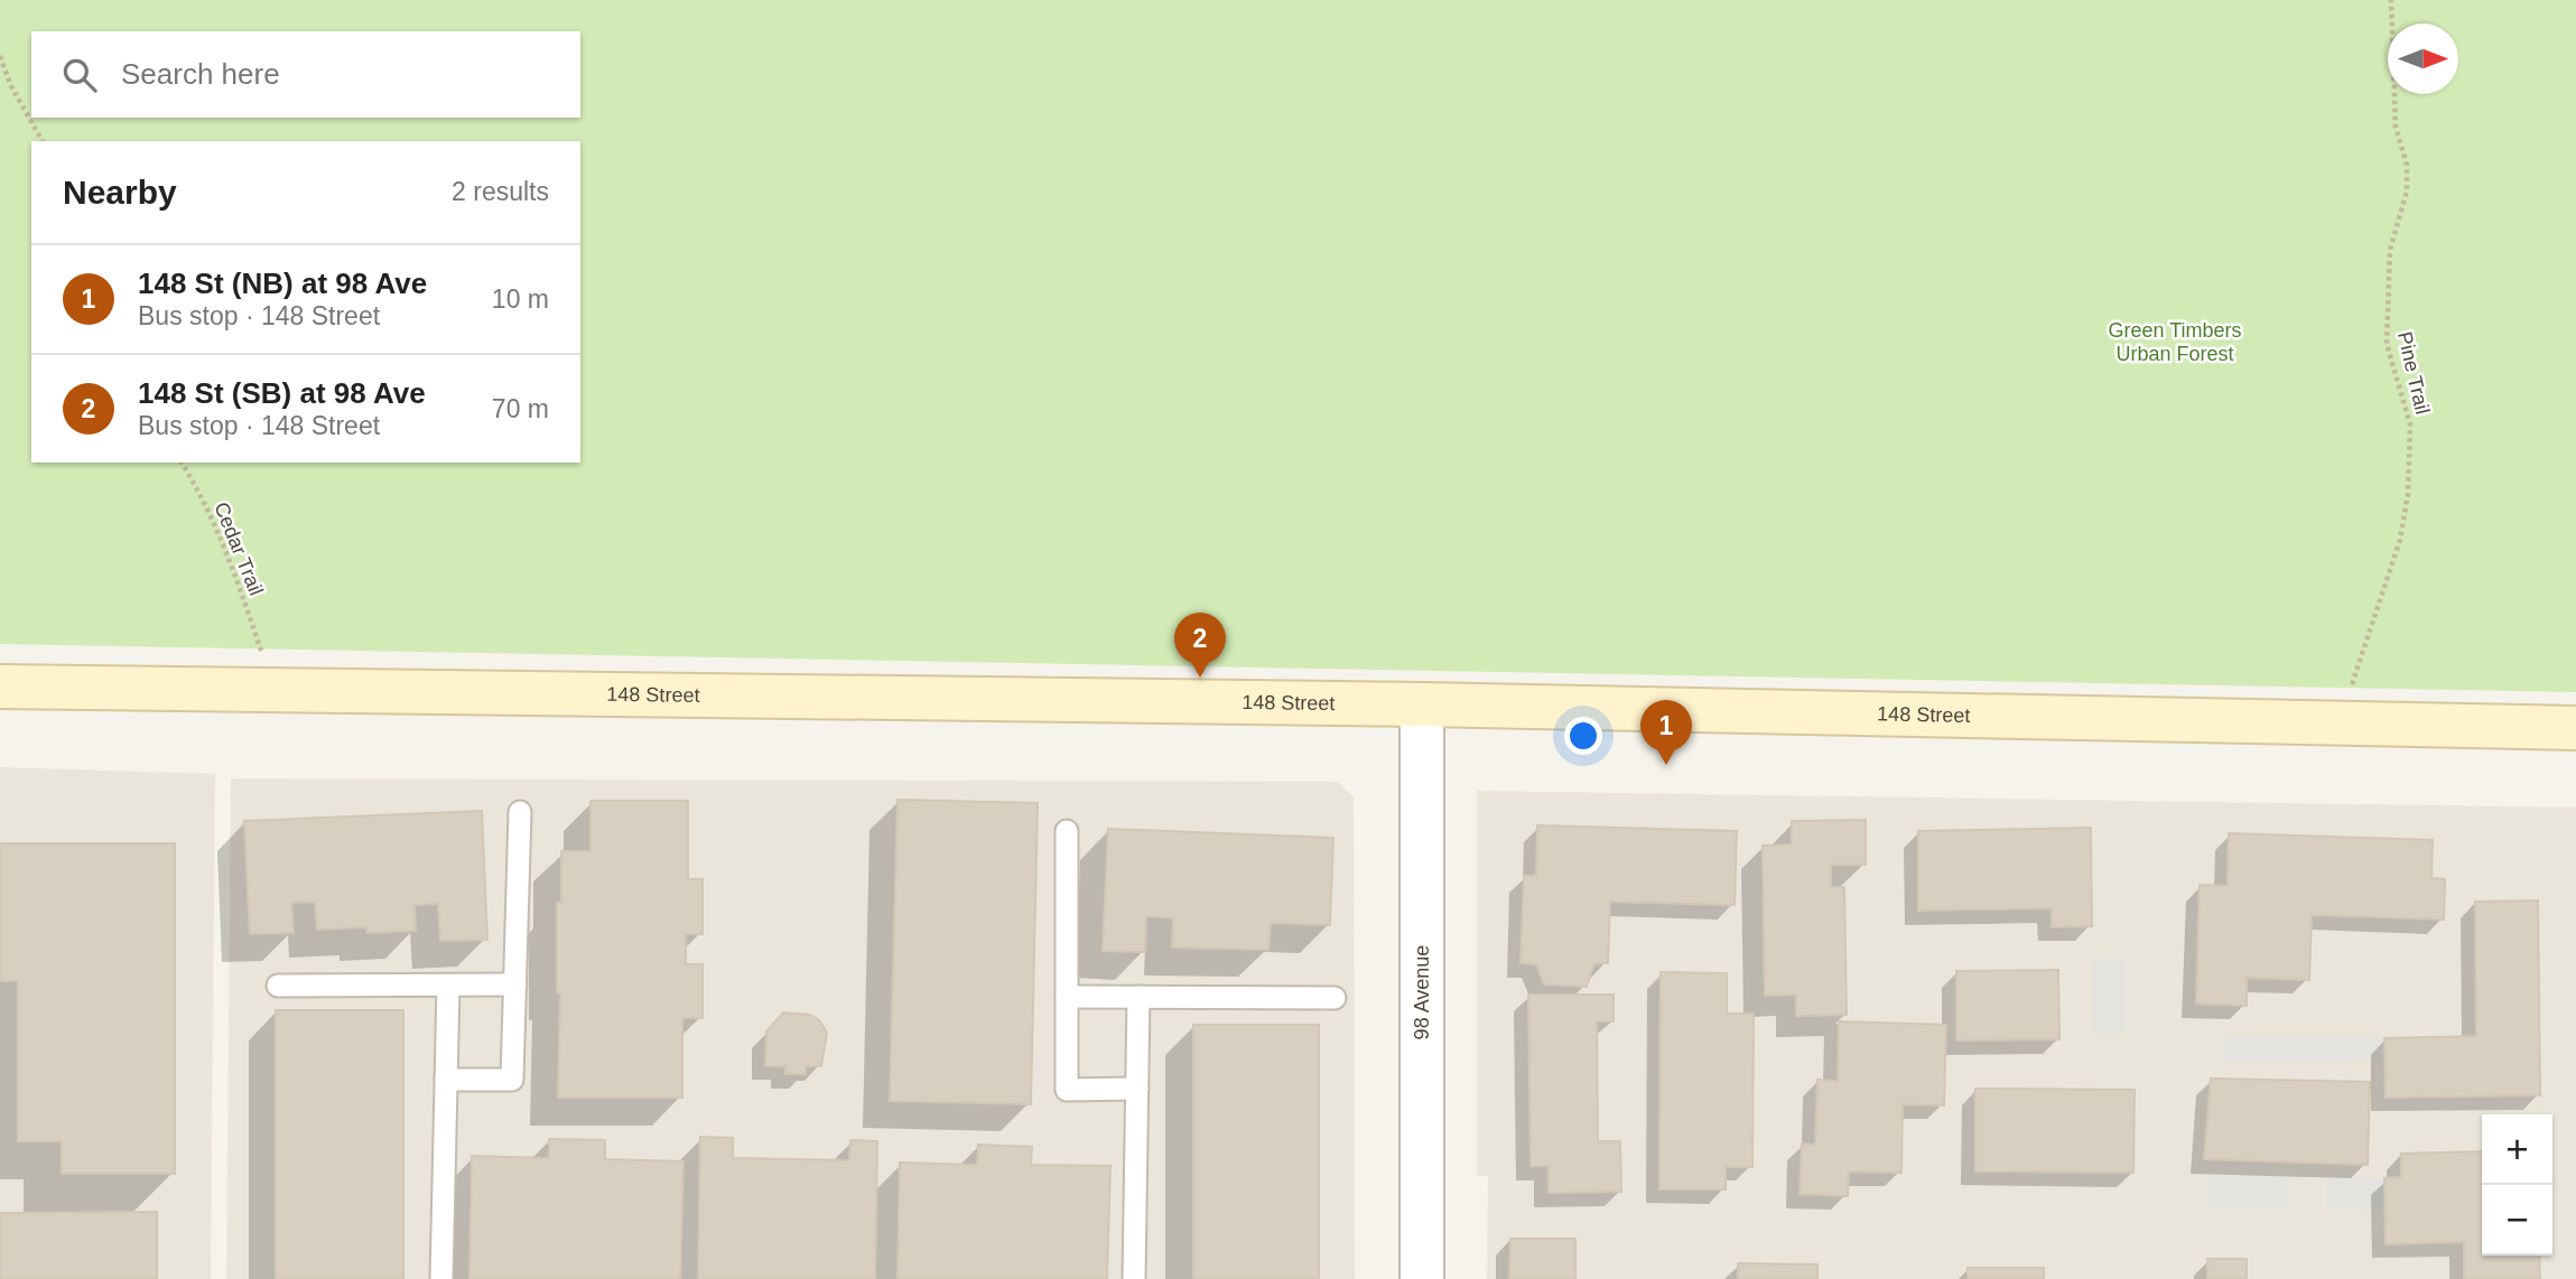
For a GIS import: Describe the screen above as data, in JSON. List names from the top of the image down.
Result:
{
  "streets": {
    "main road": ["148 Street"],
    "street": ["98 Avenue"],
    "path": ["Pine Trail", "Cedar Trail"]
  },
  "crossings": [
    ["148 Street", "98 Avenue"]
  ],
  "parks": ["Green Timbers Urban Forest"],
  "north": "right",
  "page": {
    "search": "Search here",
    "heading": ["Nearby", "2 results"],
    "list": [
      {
        "mark": "1",
        "name": "148 St (NB) at 98 Ave",
        "note": "Bus stop · 148 Street",
        "value": "10 m"
      },
      {
        "mark": "2",
        "name": "148 St (SB) at 98 Ave",
        "note": "Bus stop · 148 Street",
        "value": "70 m"
      }
    ],
    "pins": ["2", "1"],
    "map_buttons": ["+", "−"]
  }
}
